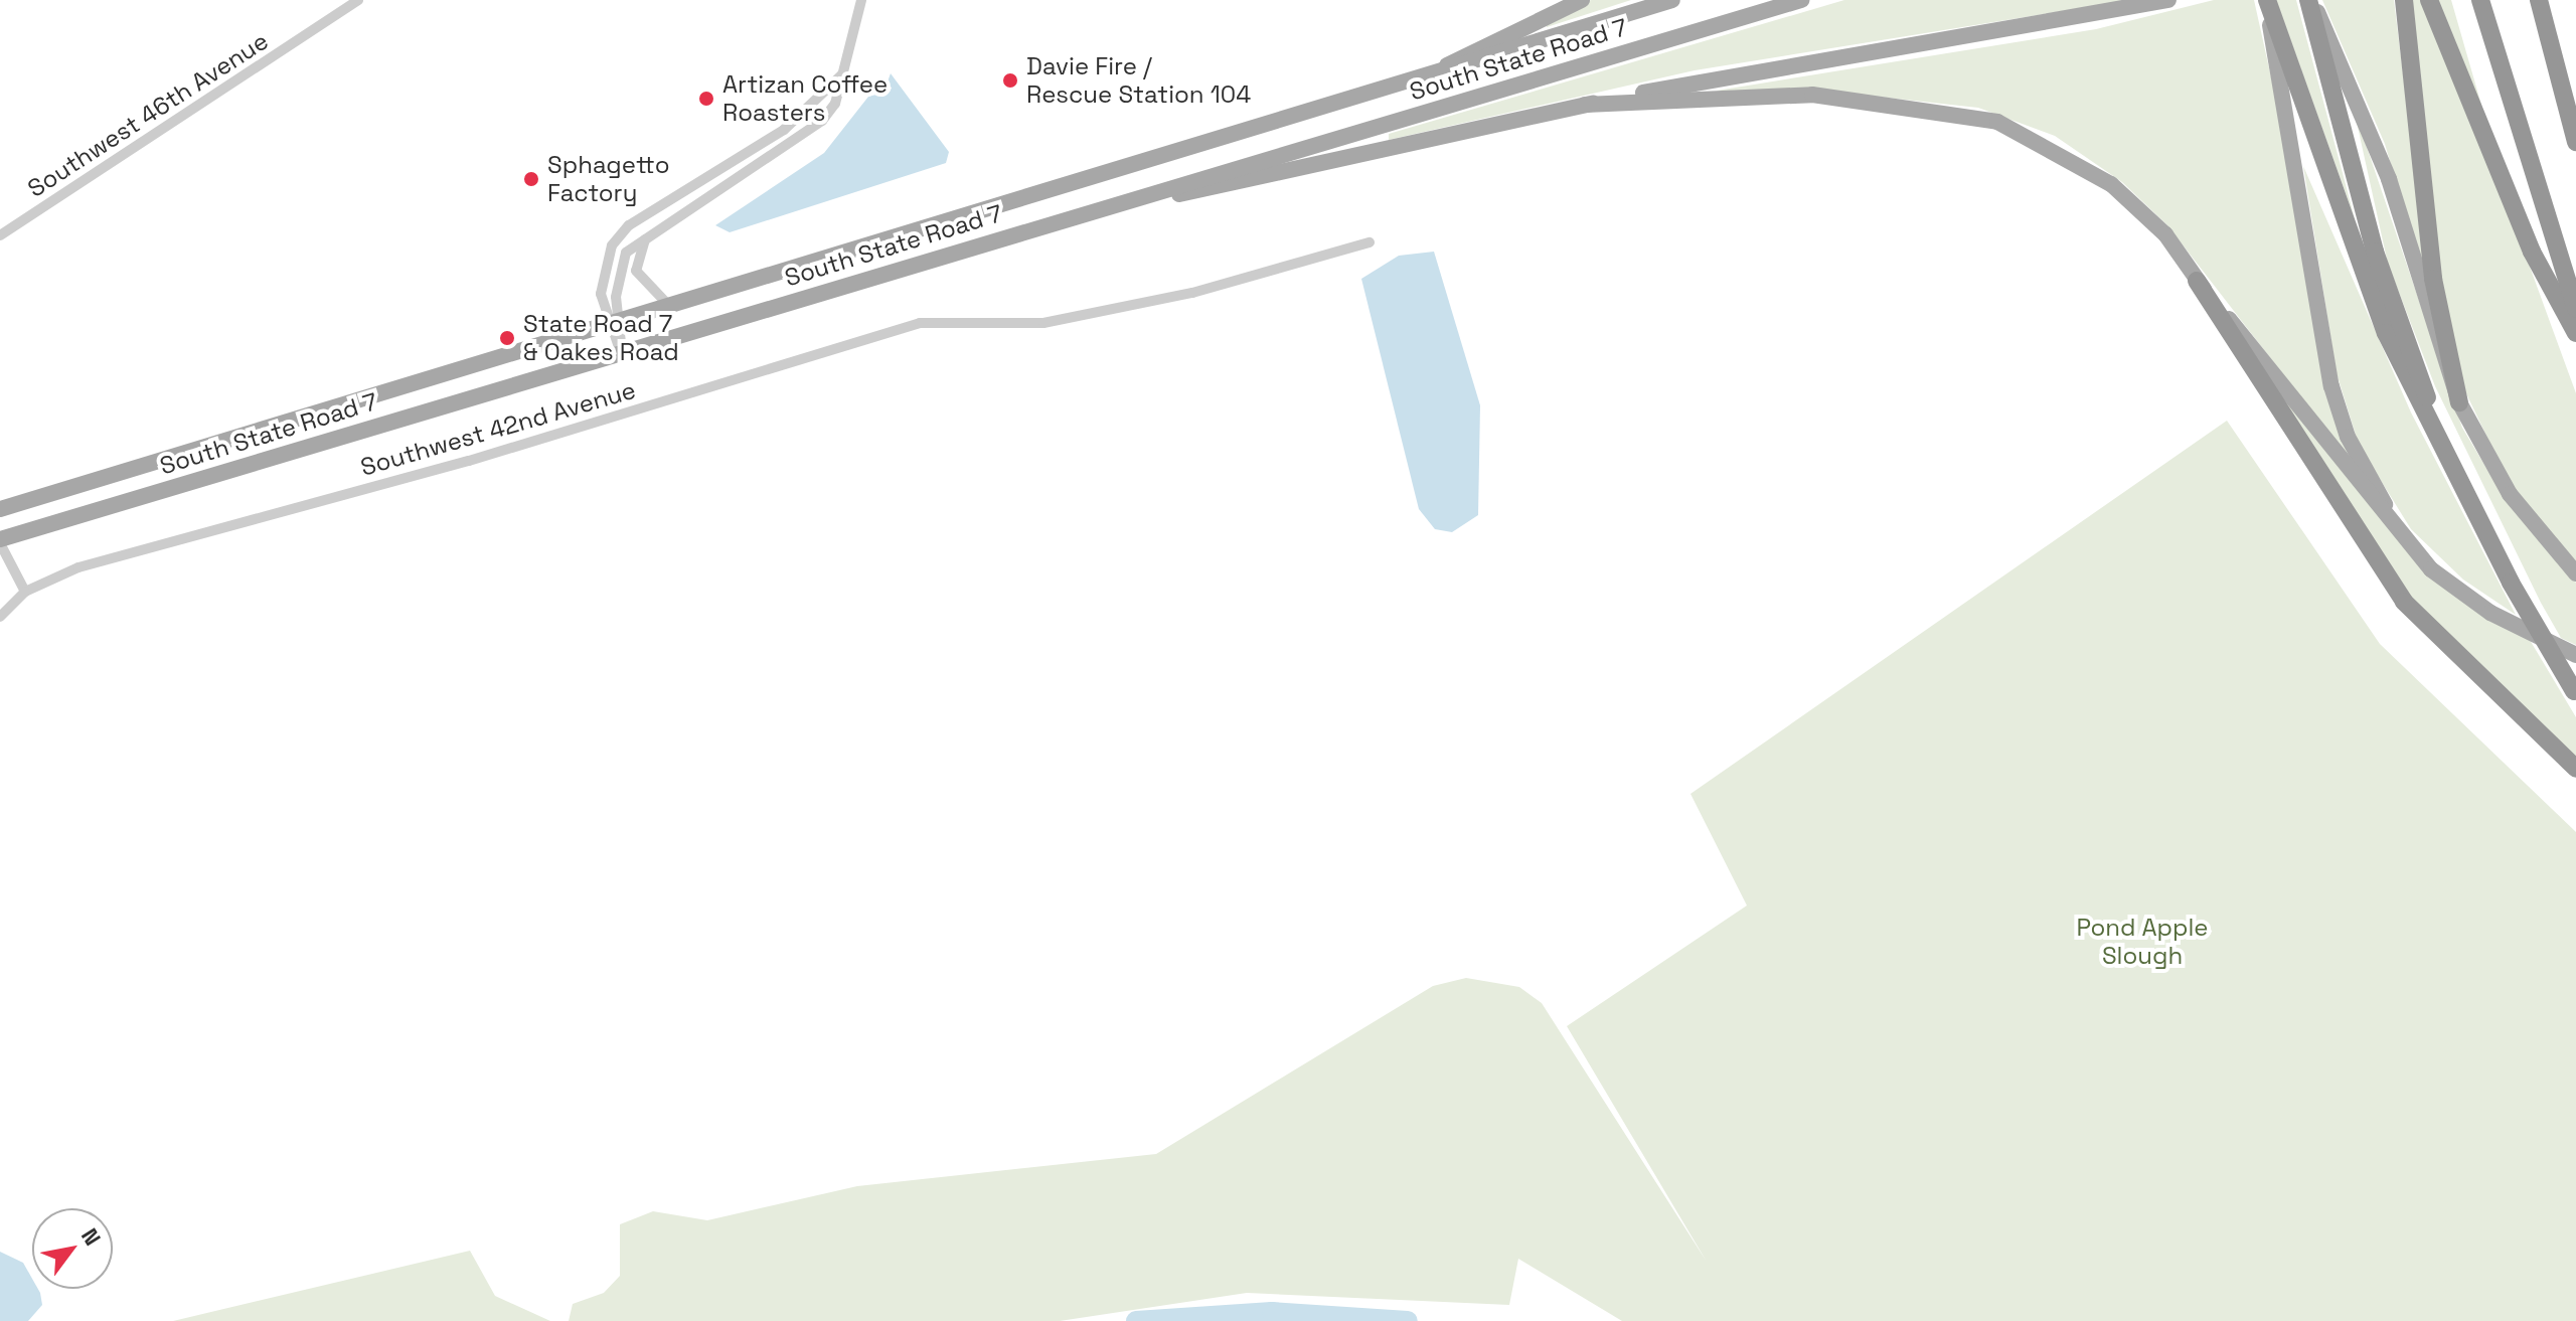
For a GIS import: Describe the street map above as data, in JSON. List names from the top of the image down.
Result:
{
  "streets": {
    "main road": ["South State Road 7"],
    "street": ["Southwest 46th Avenue", "Southwest 42nd Avenue"]
  },
  "parks": ["Pond Apple Slough"],
  "places": [
    "Davie Fire / Rescue Station 104",
    "Artizan Coffee Roasters",
    "Sphagetto Factory",
    "State Road 7 & Oakes Road"
  ],
  "north": "top right"
}
